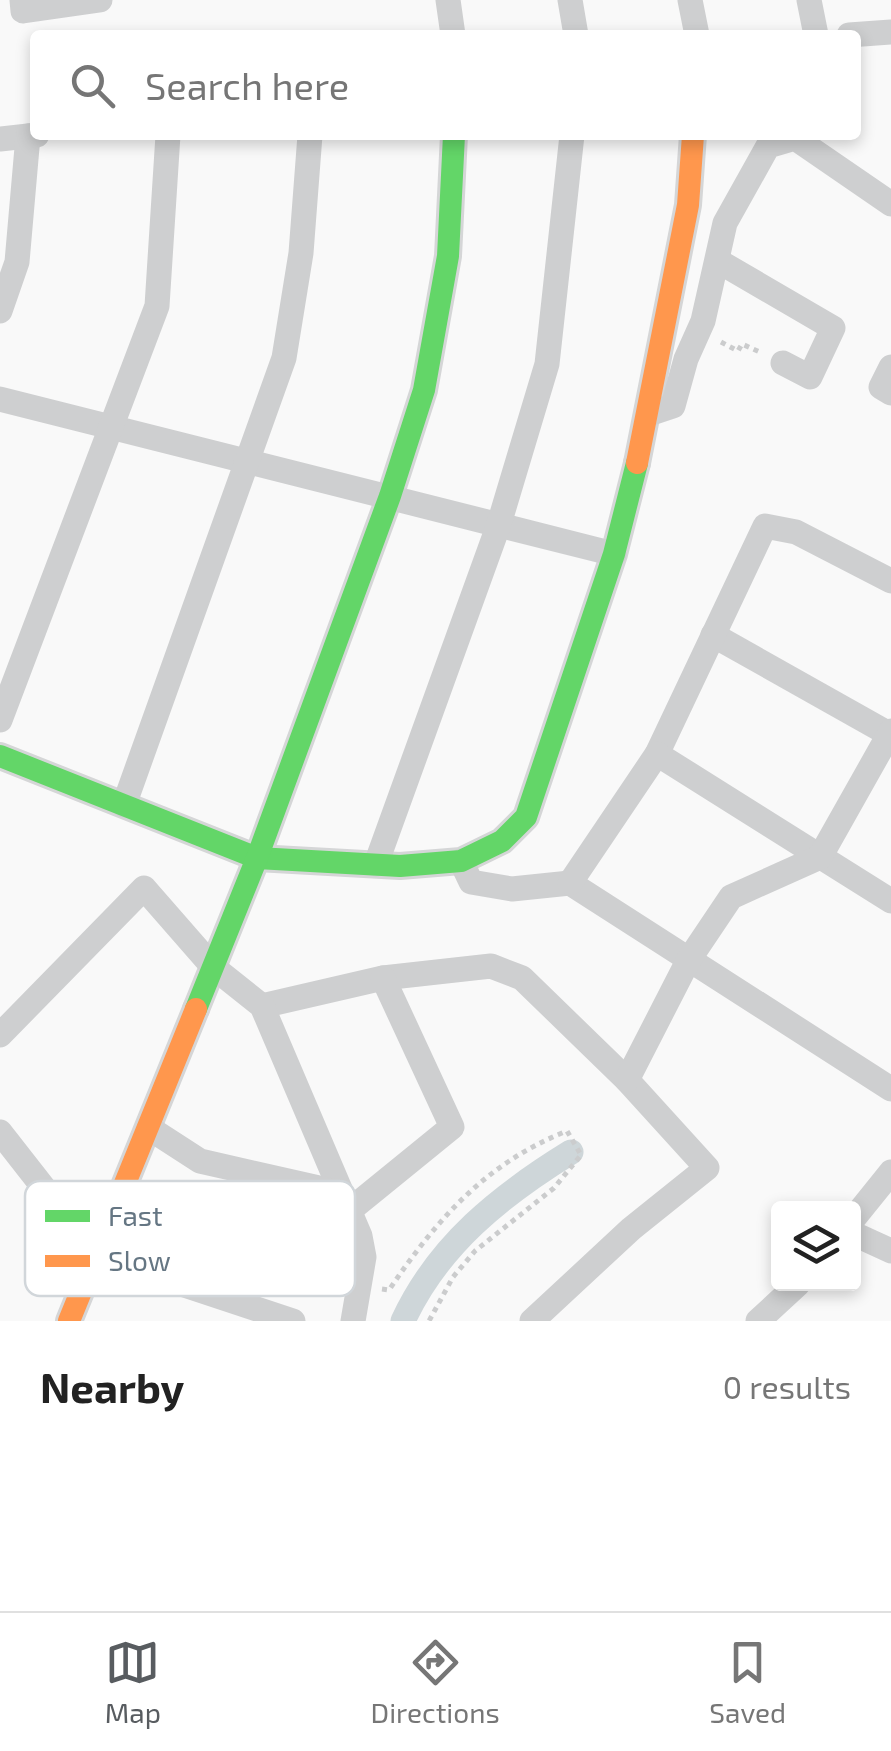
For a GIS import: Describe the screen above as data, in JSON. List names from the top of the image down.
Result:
{
  "legend": ["Fast", "Slow"],
  "page": {
    "search": "Search here",
    "heading": ["Nearby", "0 results"],
    "nav": ["Map", "Directions", "Saved"]
  }
}
